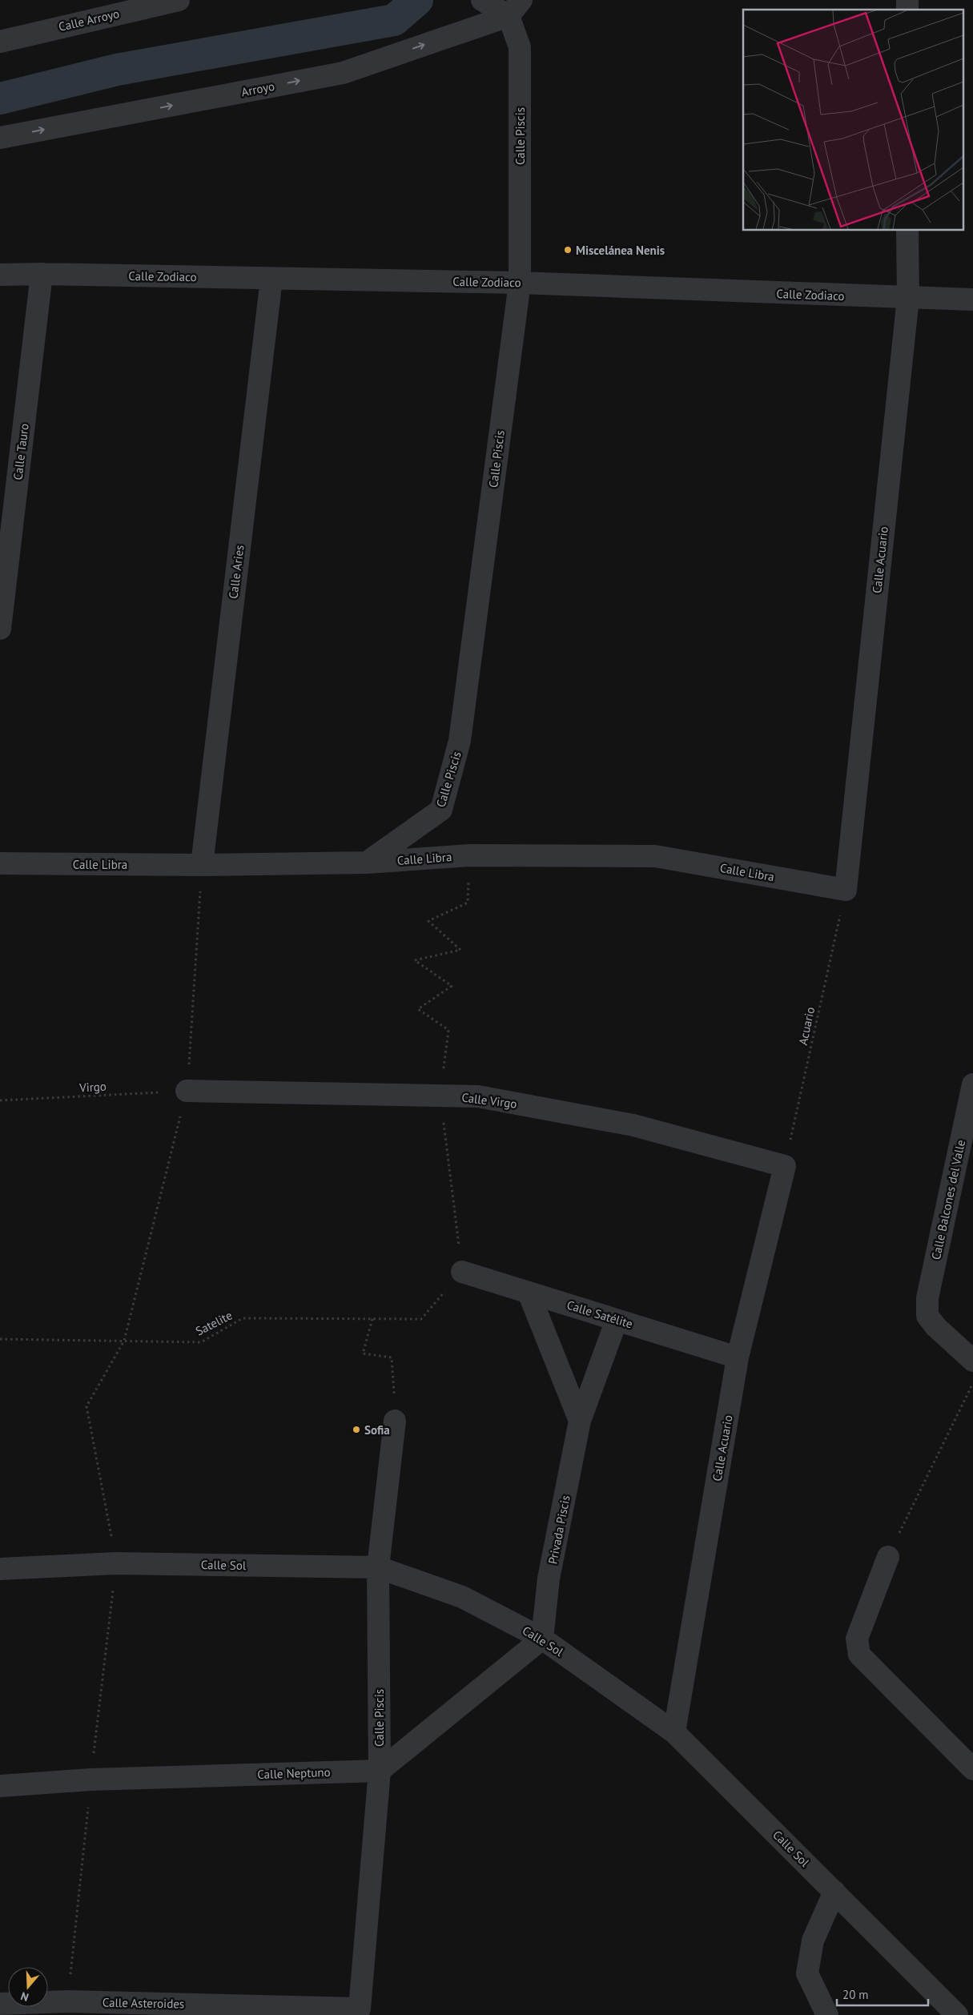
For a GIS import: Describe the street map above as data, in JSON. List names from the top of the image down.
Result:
{
  "streets": {
    "street": [
      "Calle Arroyo",
      "Arroyo",
      "Calle Piscis",
      "Calle Zodiaco",
      "Calle Tauro",
      "Calle Acuario",
      "Calle Aries",
      "Calle Libra",
      "Calle Virgo",
      "Calle Balcones del Valle",
      "Calle Satélite",
      "Privada Piscis",
      "Calle Sol",
      "Calle Neptuno",
      "Calle Asteroides"
    ],
    "path": ["Acuario", "Virgo", "Satelite"]
  },
  "crossings": [
    ["Arroyo", "Calle Piscis"],
    ["Calle Piscis", "Calle Zodiaco"],
    ["Calle Piscis", "Calle Libra"],
    ["Calle Piscis", "Calle Sol"],
    ["Calle Piscis", "Calle Neptuno"],
    ["Calle Piscis", "Calle Asteroides"],
    ["Calle Zodiaco", "Calle Tauro"],
    ["Calle Zodiaco", "Calle Acuario"],
    ["Calle Zodiaco", "Calle Aries"],
    ["Calle Acuario", "Calle Libra"],
    ["Calle Acuario", "Acuario"],
    ["Calle Acuario", "Calle Virgo"],
    ["Calle Acuario", "Calle Satélite"],
    ["Calle Acuario", "Calle Sol"],
    ["Calle Aries", "Calle Libra"],
    ["Calle Libra", "Acuario"],
    ["Acuario", "Calle Virgo"],
    ["Virgo", "Calle Virgo"],
    ["Calle Satélite", "Satelite"],
    ["Calle Satélite", "Privada Piscis"],
    ["Privada Piscis", "Calle Sol"]
  ],
  "one_way": ["Arroyo"],
  "places": ["Miscelánea Nenis", "Sofia"],
  "scale_bar": "20 m",
  "north": "bottom"
}
